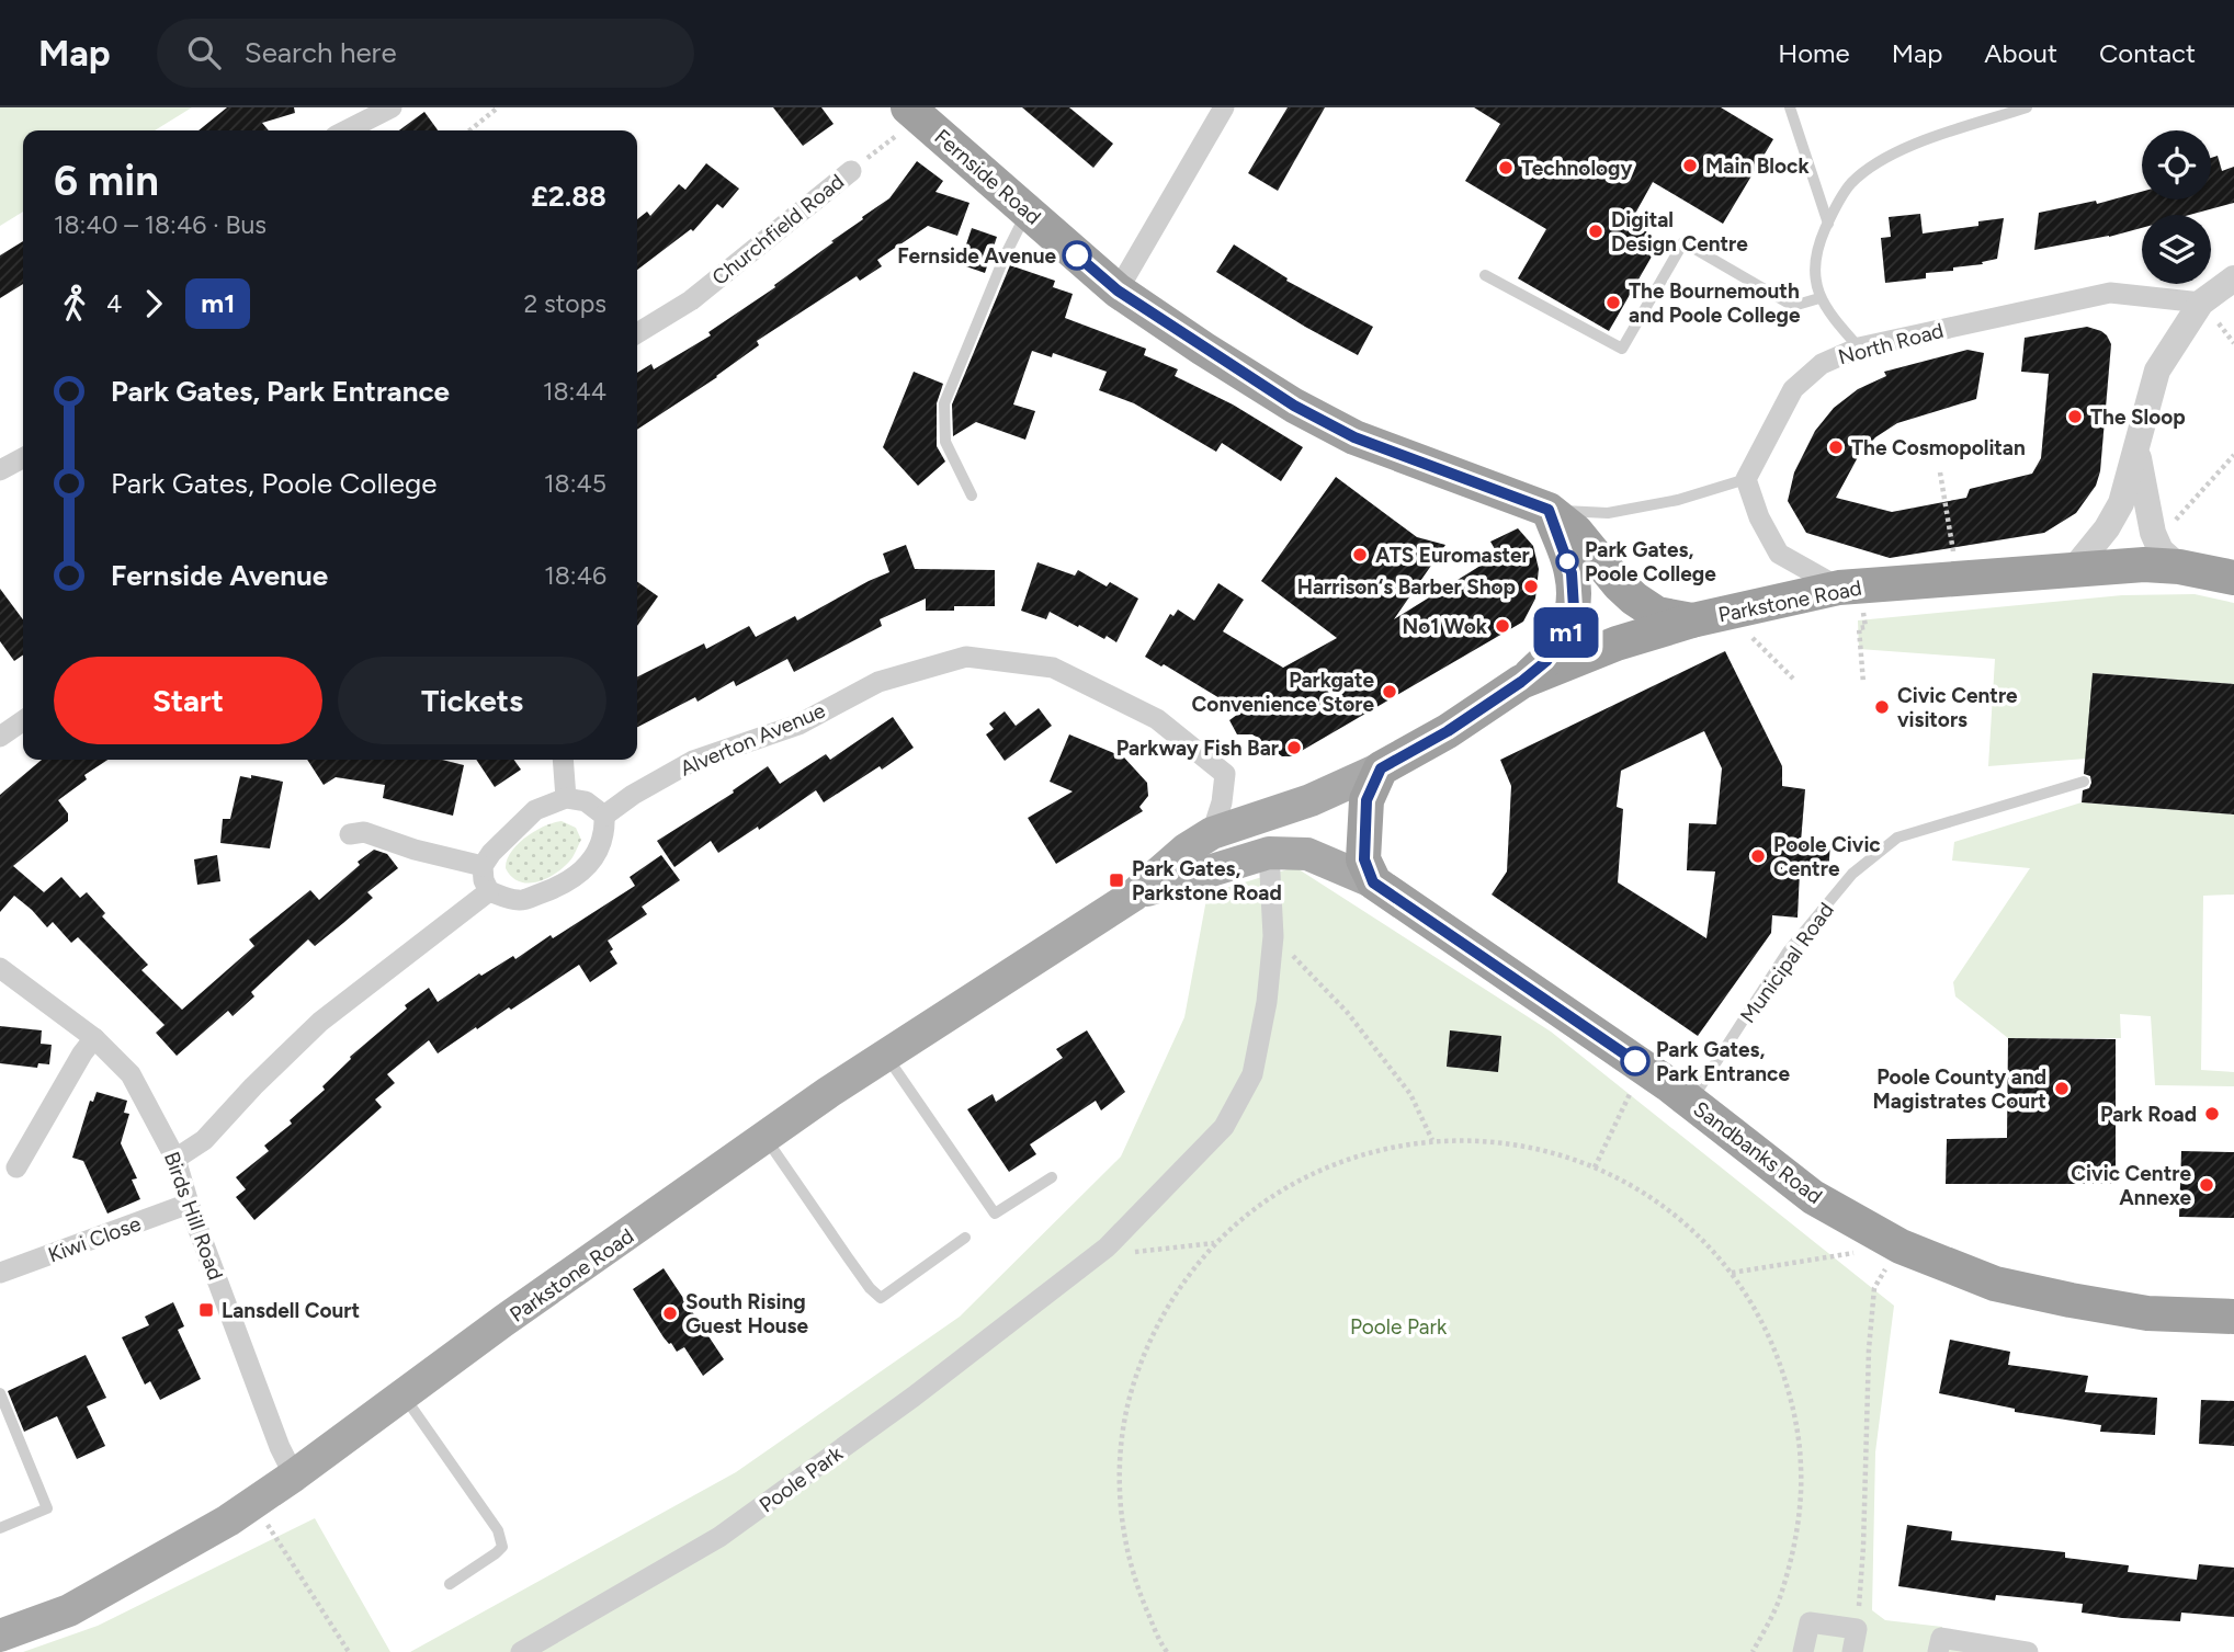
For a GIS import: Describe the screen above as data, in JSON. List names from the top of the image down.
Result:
{
  "streets": {
    "highway": ["Fernside Road", "Parkstone Road", "Sandbanks Road"],
    "street": [
      "Churchfield Road",
      "North Road",
      "Alverton Avenue",
      "Birds Hill Road",
      "Kiwi Close",
      "Poole Park"
    ],
    "lane": ["Municipal Road"]
  },
  "crossings": [
    ["Fernside Road", "Churchfield Road"],
    ["Fernside Road", "North Road"],
    ["Fernside Road", "Parkstone Road"],
    ["Parkstone Road", "Alverton Avenue"],
    ["Parkstone Road", "Sandbanks Road"],
    ["Parkstone Road", "Birds Hill Road"],
    ["Parkstone Road", "Poole Park"],
    ["Municipal Road", "Sandbanks Road"],
    ["Birds Hill Road", "Kiwi Close"]
  ],
  "parks": ["Poole Park"],
  "places": {
    "other": [
      "Main Block",
      "Technology",
      "Digital Design Centre",
      "Fernside Avenue",
      "The Bournemouth and Poole College",
      "The Sloop",
      "The Cosmopolitan",
      "ATS Euromaster",
      "Park Gates, Poole College",
      "Harrison‘s Barber Shop",
      "No1 Wok",
      "Parkgate Convenience Store",
      "Civic Centre visitors",
      "Parkway Fish Bar",
      "Poole Civic Centre",
      "Park Gates, Park Entrance",
      "Poole County and Magistrates Court",
      "Park Road",
      "Civic Centre Annexe",
      "South Rising Guest House"
    ],
    "transit": ["Park Gates, Parkstone Road", "Lansdell Court"]
  },
  "lines": ["bus line m1"],
  "page": {
    "header": "Map",
    "search": "Search here",
    "nav": [
      "Home",
      "Map",
      "About",
      "Contact"
    ],
    "on_map": "m1",
    "heading": ["6 min", "18:40 – 18:46 · Bus", "£2.88"],
    "legs": ["4", "m1", "2 stops"],
    "list": [
      {
        "name": "Park Gates, Park Entrance",
        "value": "18:44"
      },
      {
        "name": "Park Gates, Poole College",
        "value": "18:45"
      },
      {
        "name": "Fernside Avenue",
        "value": "18:46"
      }
    ],
    "buttons": ["Start", "Tickets"]
  }
}
